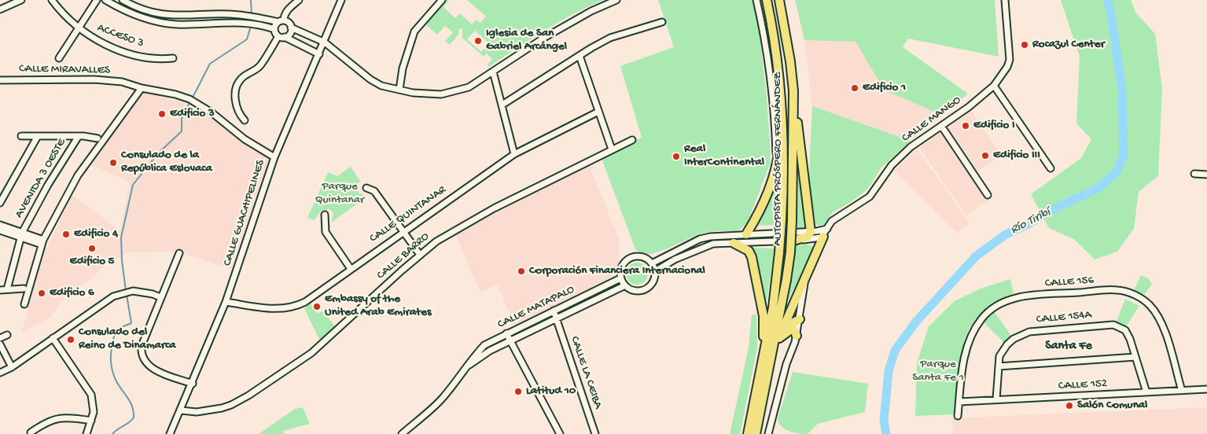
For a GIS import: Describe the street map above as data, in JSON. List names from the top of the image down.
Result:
{
  "streets": {
    "highway": ["AUTOPISTA PRÓSPERO FERNÁNDEZ"],
    "street": [
      "ACCESO 3",
      "CALLE MIRAVALLES",
      "CALLE MANGO",
      "AVENIDA 3 OESTE",
      "CALLE GUACHIPELINES",
      "CALLE QUINTANAR",
      "CALLE BARRO",
      "CALLE 156",
      "CALLE MATAPALO",
      "CALLE 154A",
      "CALLE LA CEIBA",
      "CALLE 152"
    ]
  },
  "crossings": [
    ["CALLE MIRAVALLES", "CALLE GUACHIPELINES"],
    ["CALLE GUACHIPELINES", "CALLE QUINTANAR"],
    ["CALLE GUACHIPELINES", "CALLE BARRO"],
    ["CALLE 156", "CALLE 152"],
    ["CALLE MATAPALO", "CALLE LA CEIBA"]
  ],
  "districts": ["Santa Fe"],
  "water": ["Río Tiribí"],
  "parks": ["Parque Quintanar", "Parque Santa Fe 1"],
  "places": [
    "Iglesia de San Gabriel Arcángel",
    "Rocazul Center",
    "Edificio 1",
    "Edificio 3",
    "Edificio I",
    "Edificio III",
    "Real InterContinental",
    "Consulado de la República Eslovaca",
    "Edificio 4",
    "Edificio 5",
    "Corporación Financiera Internacional",
    "Edificio 6",
    "Embassy of the United Arab Emirates",
    "Consulado del Reino de Dinamarca",
    "Latitud 10",
    "Salón Comunal"
  ]
}
